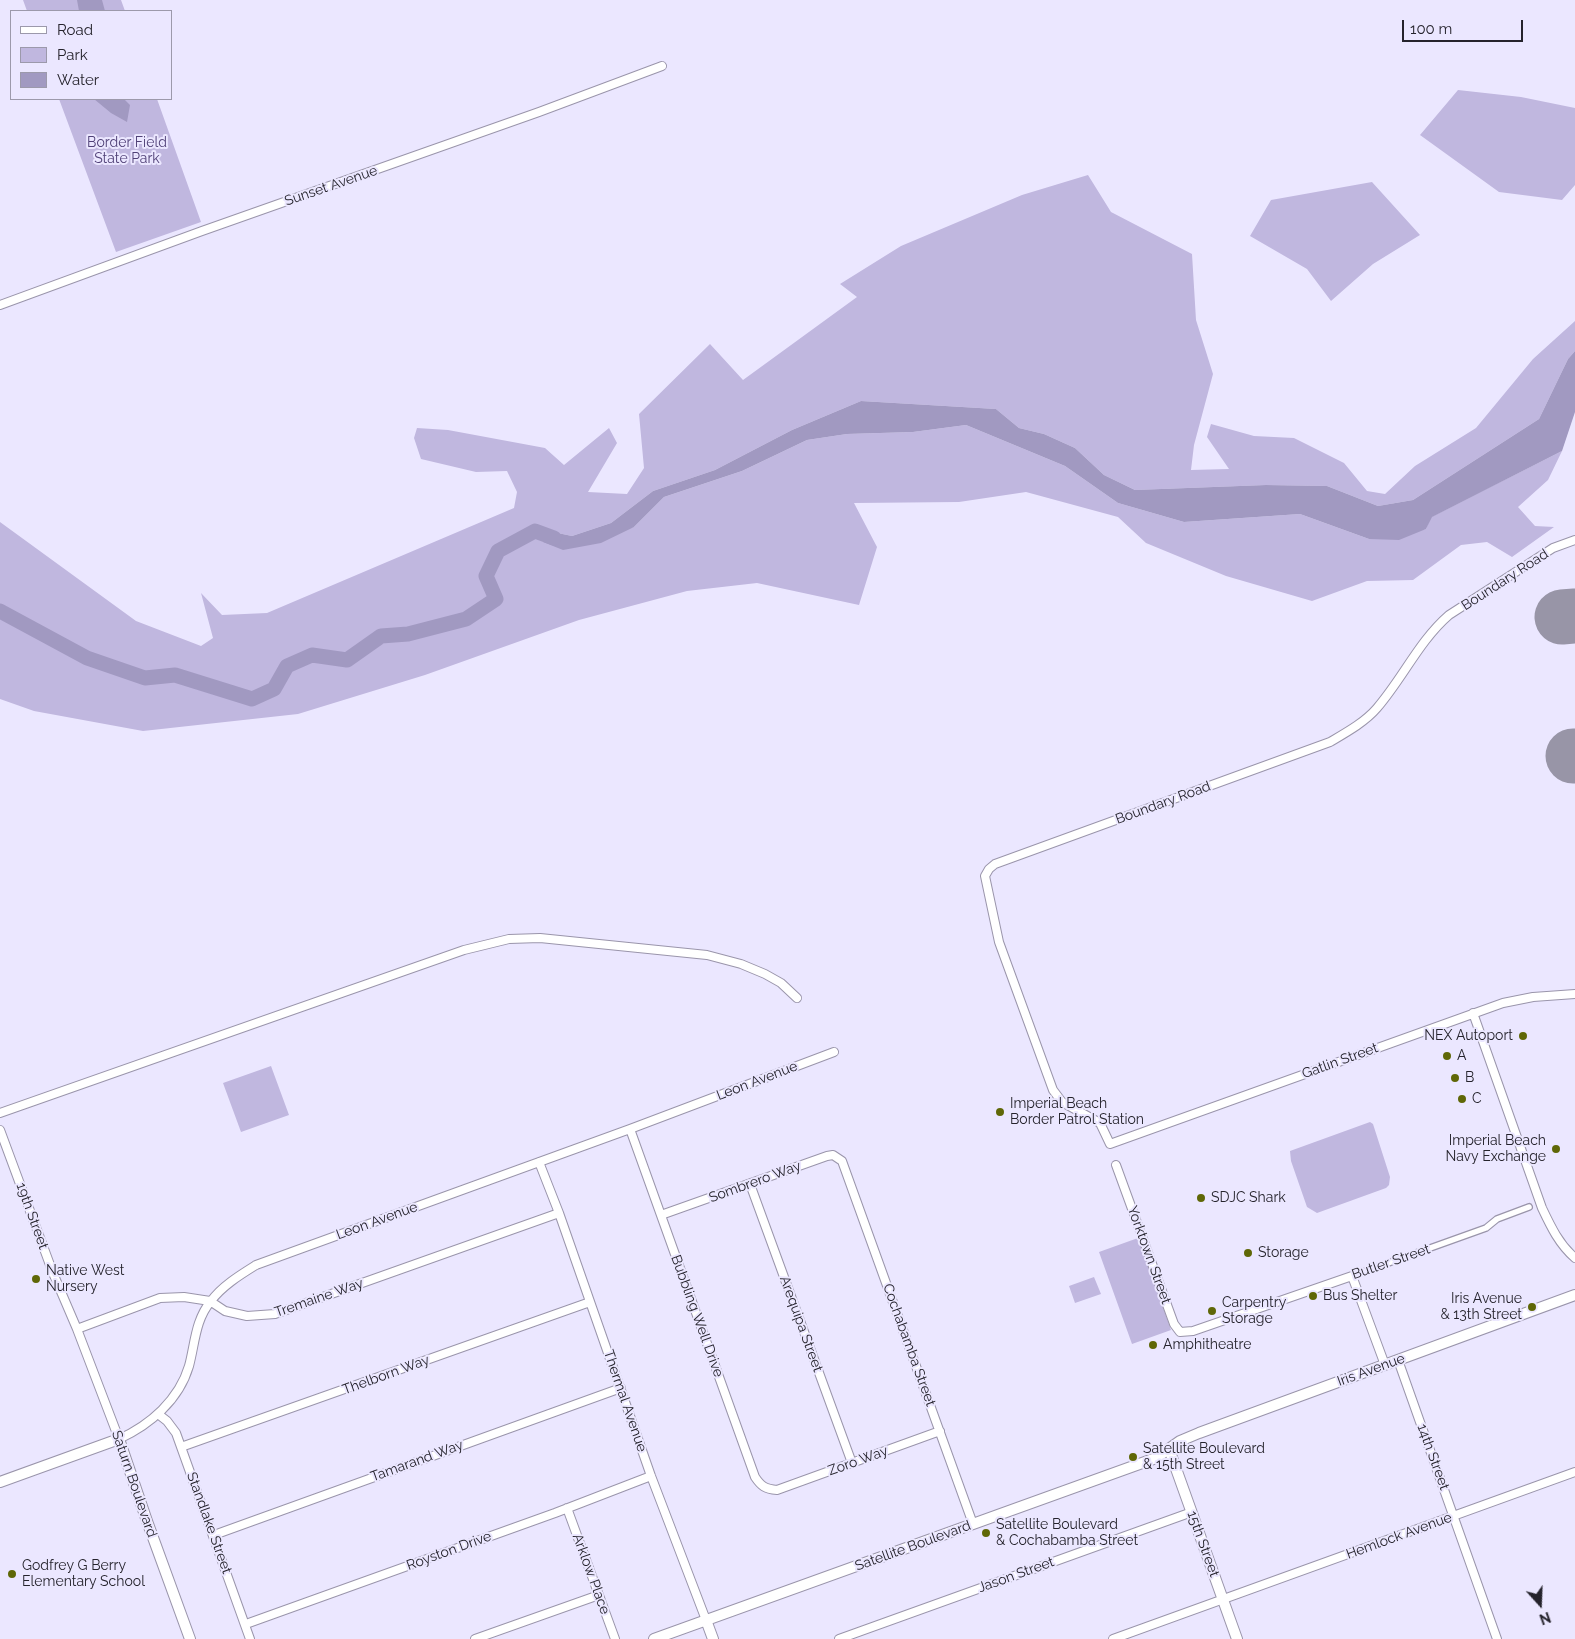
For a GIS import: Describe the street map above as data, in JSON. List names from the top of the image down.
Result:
{
  "streets": {
    "street": [
      "Sunset Avenue",
      "Boundary Road",
      "Gatlin Street",
      "Leon Avenue",
      "Sombrero Way",
      "19th Street",
      "Yorktown Street",
      "Butler Street",
      "Tremaine Way",
      "Bubbling Well Drive",
      "Arequipa Street",
      "Cochabamba Street",
      "Iris Avenue",
      "Thelborn Way",
      "Thermal Avenue",
      "14th Street",
      "Tamarand Way",
      "Zoro Way",
      "Saturn Boulevard",
      "Standlake Street",
      "Hemlock Avenue",
      "15th Street",
      "Satellite Boulevard",
      "Royston Drive",
      "Arklow Place",
      "Jason Street"
    ]
  },
  "crossings": [
    ["Boundary Road", "Gatlin Street"],
    ["Leon Avenue", "Tremaine Way"],
    ["Leon Avenue", "Bubbling Well Drive"],
    ["Leon Avenue", "Thermal Avenue"],
    ["Leon Avenue", "Saturn Boulevard"],
    ["Leon Avenue", "Standlake Street"],
    ["Sombrero Way", "Bubbling Well Drive"],
    ["Sombrero Way", "Arequipa Street"],
    ["Sombrero Way", "Cochabamba Street"],
    ["19th Street", "Tremaine Way"],
    ["19th Street", "Saturn Boulevard"],
    ["Yorktown Street", "Butler Street"],
    ["Tremaine Way", "Thermal Avenue"],
    ["Tremaine Way", "Saturn Boulevard"],
    ["Bubbling Well Drive", "Zoro Way"],
    ["Arequipa Street", "Zoro Way"],
    ["Cochabamba Street", "Zoro Way"],
    ["Cochabamba Street", "Satellite Boulevard"],
    ["Iris Avenue", "14th Street"],
    ["Iris Avenue", "15th Street"],
    ["Iris Avenue", "Satellite Boulevard"],
    ["Thelborn Way", "Thermal Avenue"],
    ["Thelborn Way", "Standlake Street"],
    ["Thermal Avenue", "Tamarand Way"],
    ["Thermal Avenue", "Satellite Boulevard"],
    ["Thermal Avenue", "Royston Drive"],
    ["14th Street", "Hemlock Avenue"],
    ["Tamarand Way", "Standlake Street"],
    ["Standlake Street", "Royston Drive"],
    ["Hemlock Avenue", "15th Street"],
    ["15th Street", "Satellite Boulevard"],
    ["15th Street", "Jason Street"],
    ["Royston Drive", "Arklow Place"]
  ],
  "parks": ["Border Field State Park"],
  "places": [
    "NEX Autoport",
    "A",
    "B",
    "C",
    "Imperial Beach Border Patrol Station",
    "Imperial Beach Navy Exchange",
    "SDJC Shark",
    "Storage",
    "Native West Nursery",
    "Bus Shelter",
    "Iris Avenue & 13th Street",
    "Carpentry Storage",
    "Amphitheatre",
    "Satellite Boulevard & 15th Street",
    "Satellite Boulevard & Cochabamba Street",
    "Godfrey G Berry Elementary School"
  ],
  "legend": ["Road", "Park", "Water"],
  "scale_bar": "100 m",
  "north": "bottom"
}
